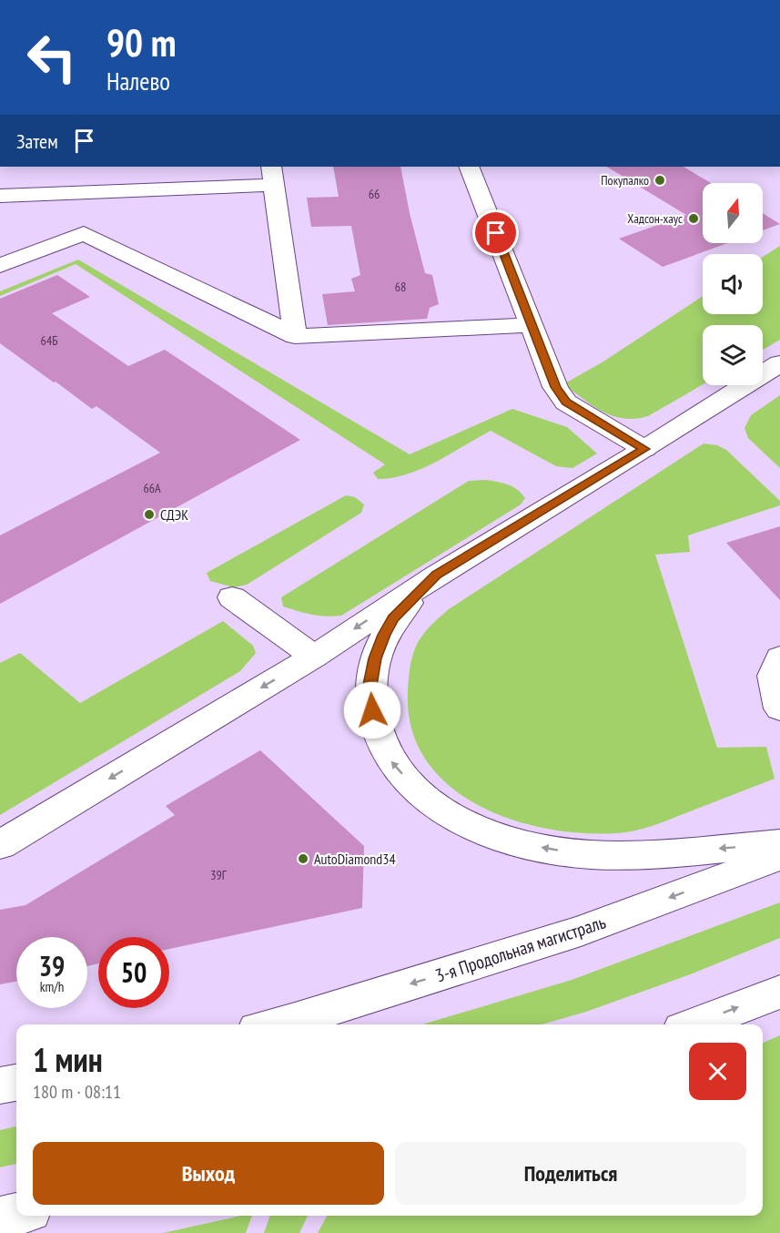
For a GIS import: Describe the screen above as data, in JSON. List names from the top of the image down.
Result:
{
  "streets": {
    "main road": ["3-я Продольная магистраль"]
  },
  "one_way": ["3-я Продольная магистраль"],
  "places": [
    "Покупалко",
    "Хадсон-хаус",
    "СДЭК",
    "AutoDiamond34"
  ],
  "house_numbers": [
    "66",
    "68",
    "64Б",
    "66А",
    "39Г"
  ],
  "north": "top",
  "page": {
    "turn": ["90 m", "Налево"],
    "then": "Затем",
    "speed": "39 km/h",
    "limit": "50",
    "heading": ["1 мин", "180 m · 08:11"],
    "buttons": ["Выход", "Поделиться"]
  }
}
